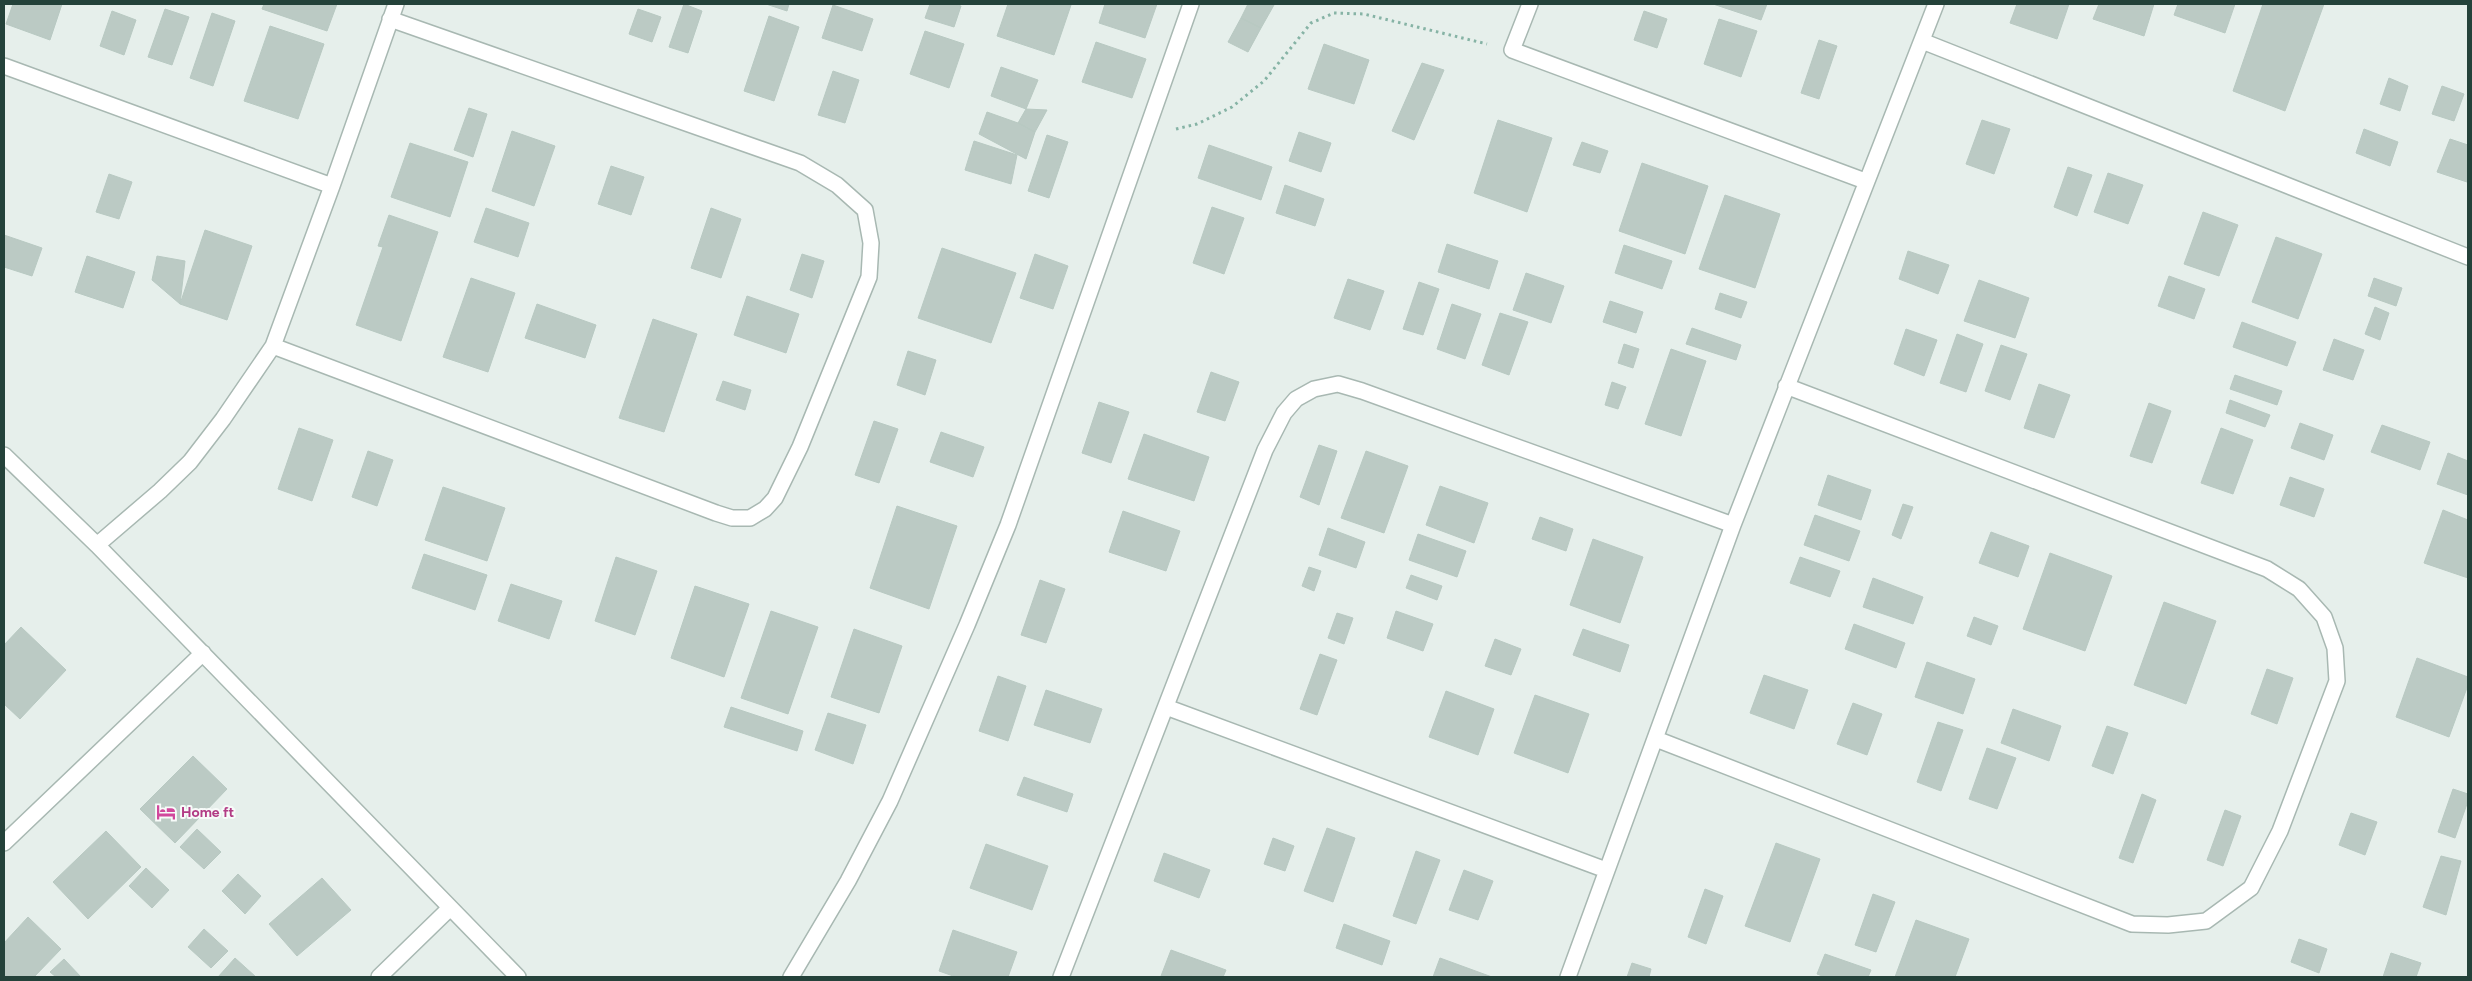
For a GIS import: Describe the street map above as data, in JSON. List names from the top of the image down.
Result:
{
  "places": {
    "hotel": ["Home ft"]
  }
}
